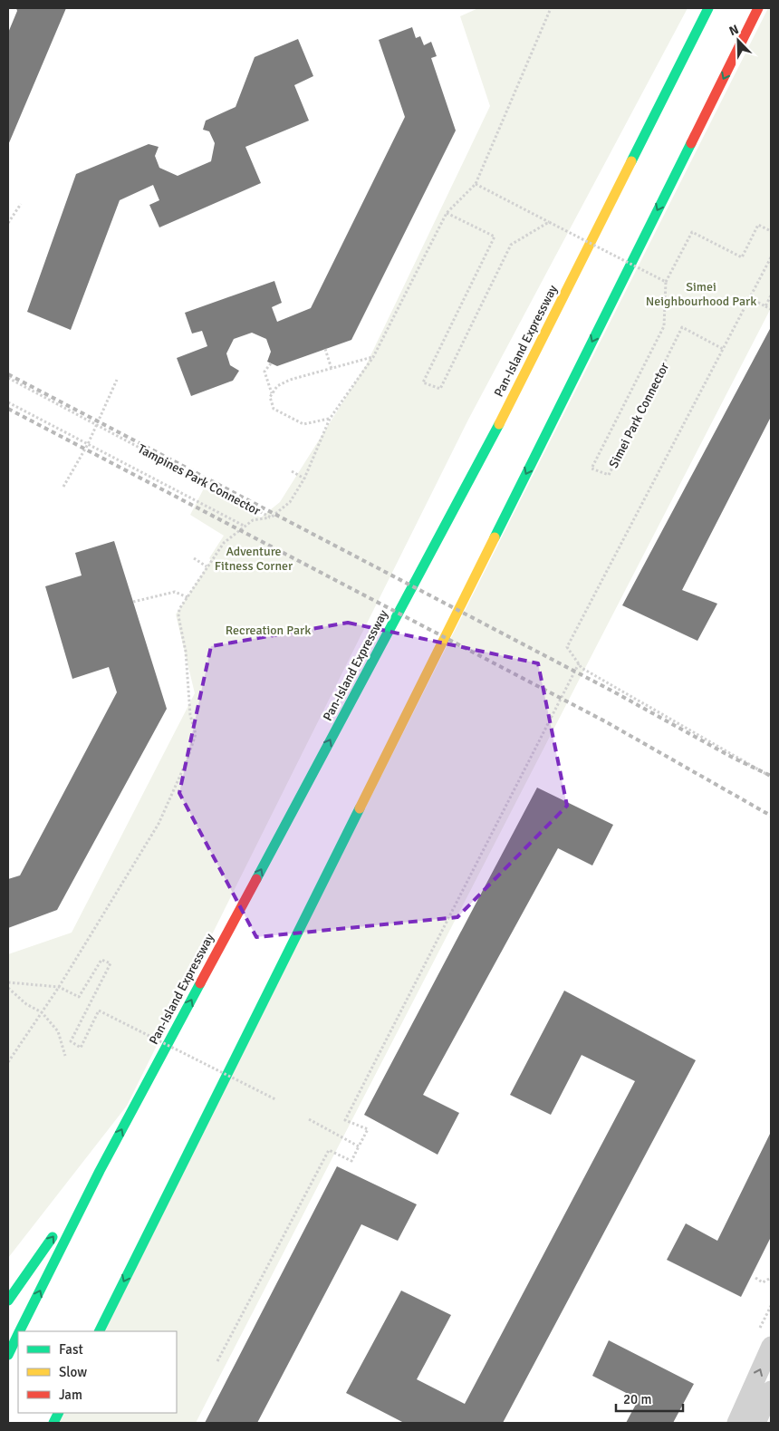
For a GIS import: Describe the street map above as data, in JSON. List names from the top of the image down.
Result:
{
  "streets": {
    "highway": ["Pan-Island Expressway"],
    "path": ["Simei Park Connector", "Tampines Park Connector"]
  },
  "parks": ["Simei Neighbourhood Park", "Adventure Fitness Corner", "Recreation Park"],
  "legend": ["Fast", "Slow", "Jam"],
  "scale_bar": "20 m",
  "north": "top left"
}
